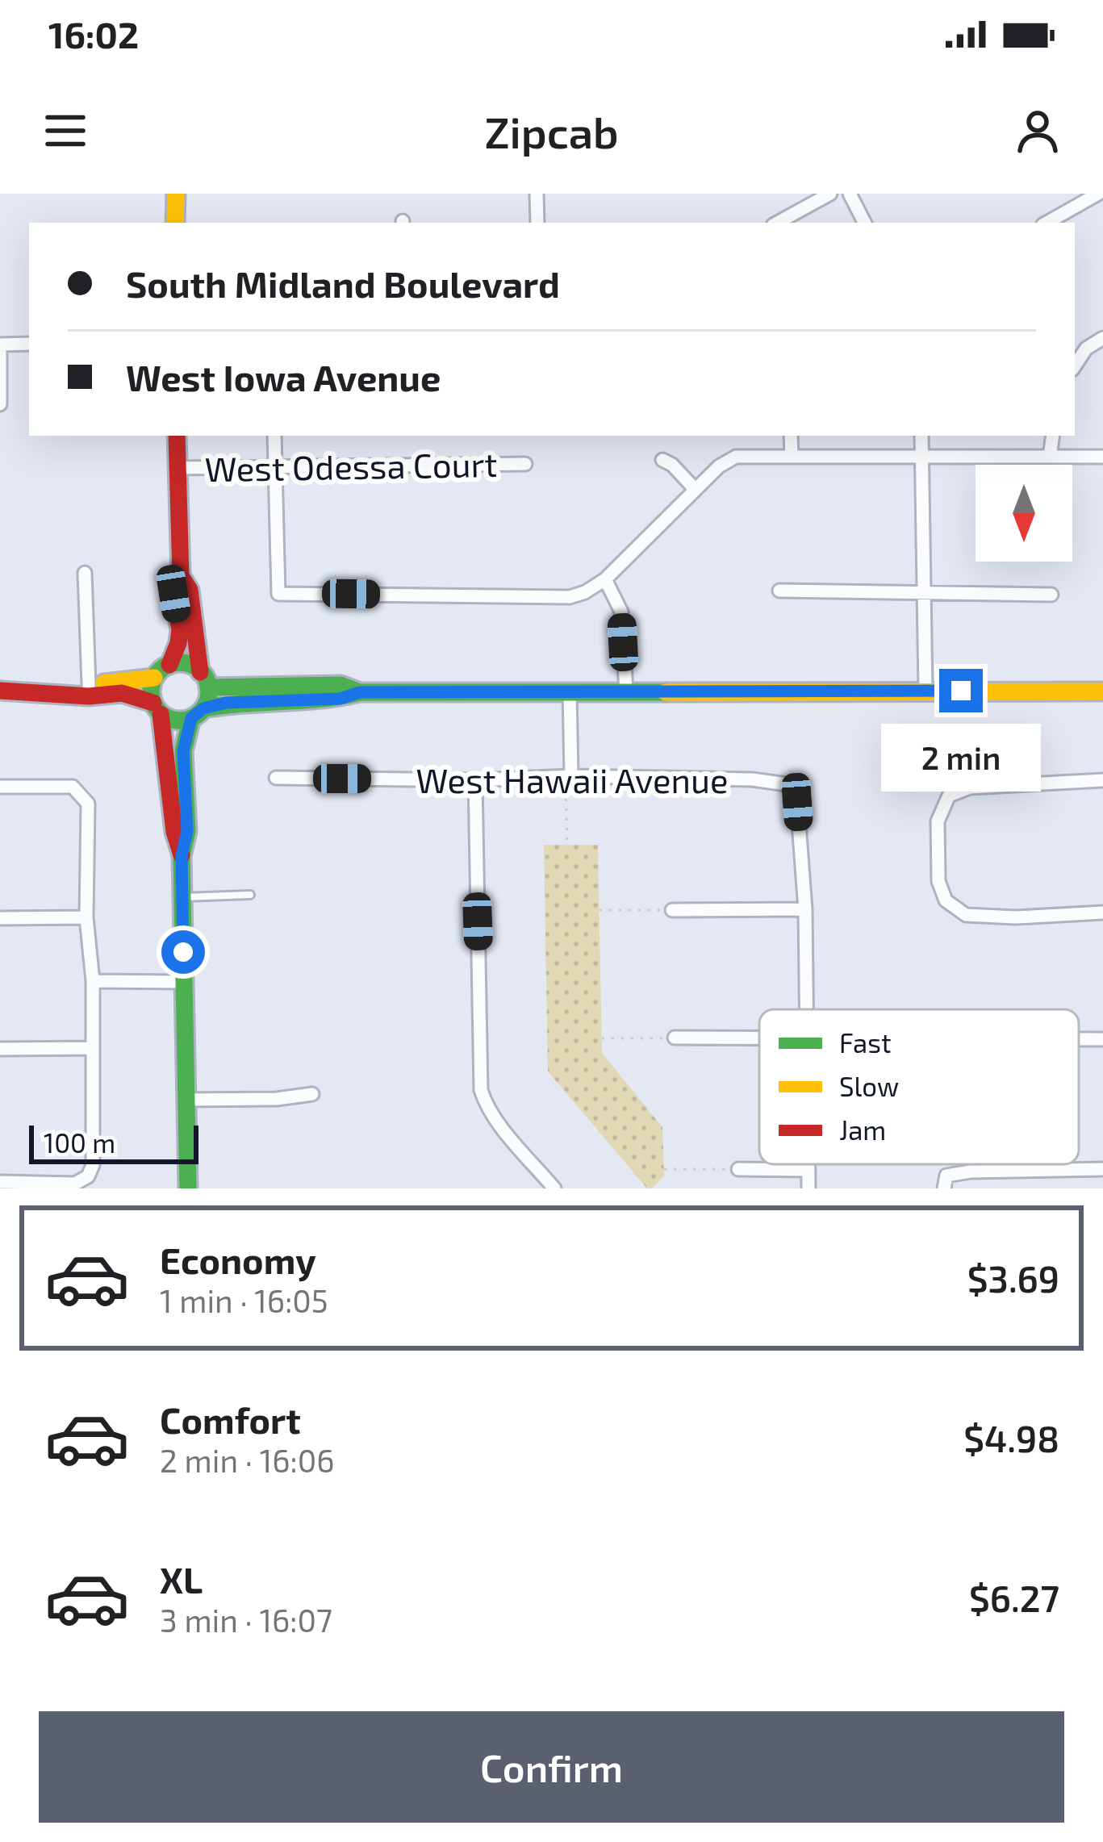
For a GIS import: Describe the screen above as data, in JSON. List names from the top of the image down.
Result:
{
  "streets": {
    "street": ["West Odessa Court", "West Hawaii Avenue"]
  },
  "legend": ["Fast", "Slow", "Jam"],
  "scale_bar": "100 m",
  "north": "bottom",
  "page": {
    "status": "16:02",
    "header": "Zipcab",
    "banner": ["South Midland Boulevard", "West Iowa Avenue"],
    "bubble": "2 min",
    "scale": "100 m",
    "list": [
      {
        "name": "Economy",
        "note": "1 min · 16:05",
        "value": "$3.69"
      },
      {
        "name": "Comfort",
        "note": "2 min · 16:06",
        "value": "$4.98"
      },
      {
        "name": "XL",
        "note": "3 min · 16:07",
        "value": "$6.27"
      }
    ],
    "buttons": "Confirm"
  }
}
